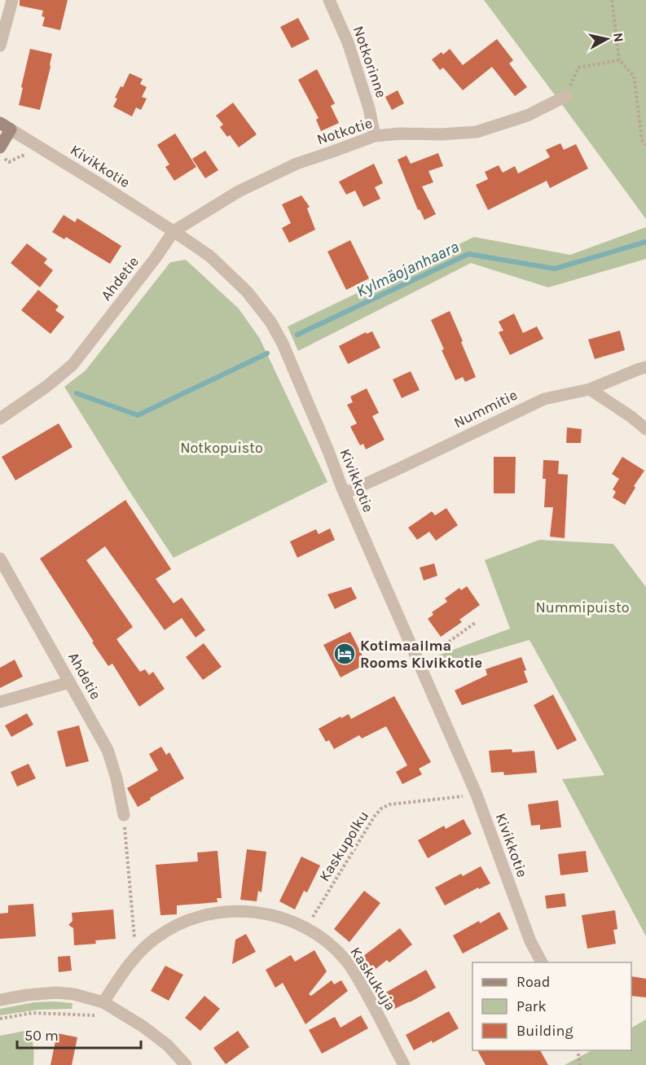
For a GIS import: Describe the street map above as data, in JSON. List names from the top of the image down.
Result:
{
  "streets": {
    "street": [
      "Notkorinne",
      "Notkotie",
      "Kivikkotie",
      "Ahdetie",
      "Nummitie",
      "Kaskukuja"
    ],
    "path": ["Kaskupolku"]
  },
  "crossings": [
    ["Notkorinne", "Notkotie"],
    ["Notkotie", "Kivikkotie"],
    ["Notkotie", "Ahdetie"],
    ["Kivikkotie", "Ahdetie"],
    ["Kivikkotie", "Nummitie"],
    ["Kivikkotie", "Kaskupolku"],
    ["Kaskupolku", "Kaskukuja"]
  ],
  "water": ["Kylmäojanhaara"],
  "parks": ["Notkopuisto", "Nummipuisto"],
  "places": {
    "hotel": ["Kotimaailma Rooms Kivikkotie"]
  },
  "legend": ["Road", "Park", "Building"],
  "scale_bar": "50 m",
  "north": "right"
}
